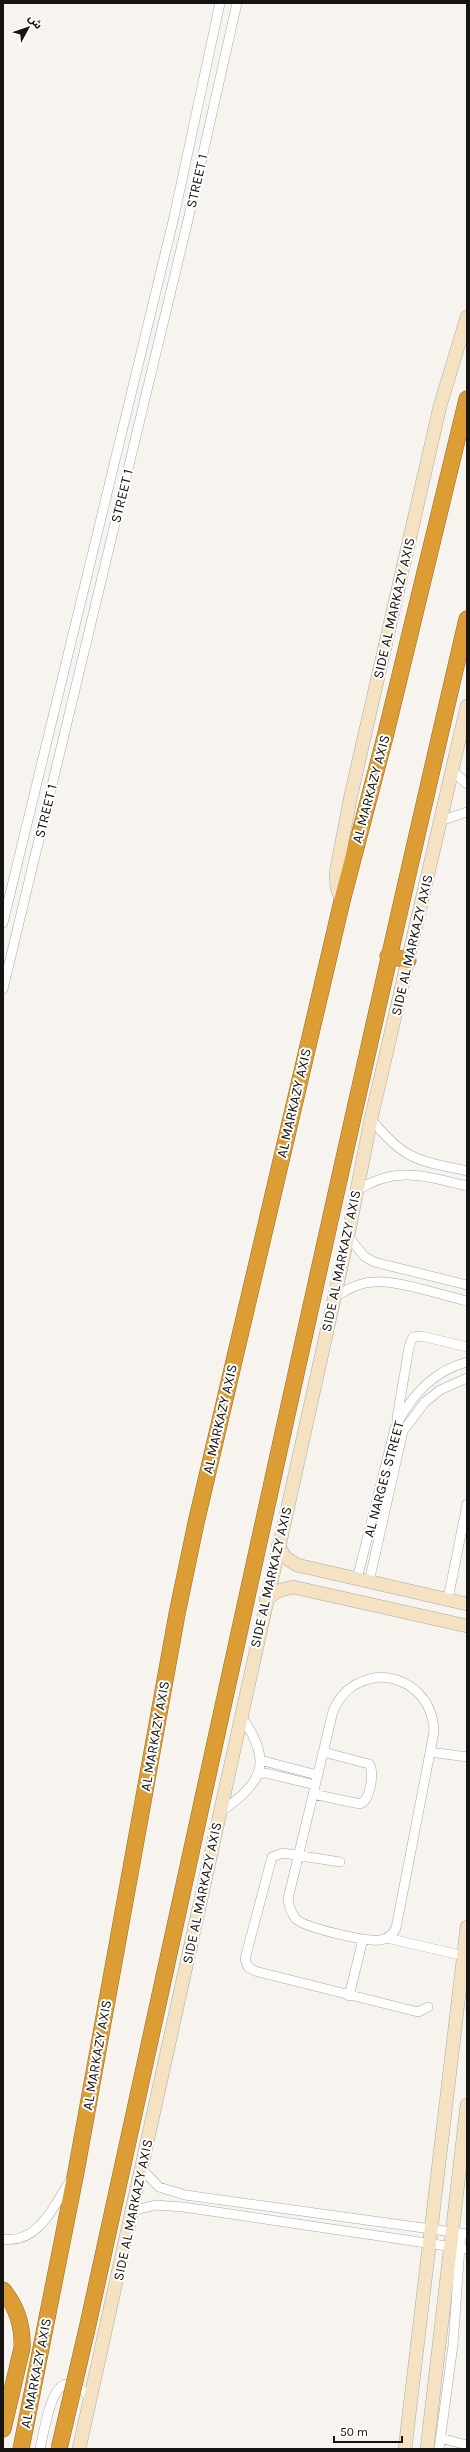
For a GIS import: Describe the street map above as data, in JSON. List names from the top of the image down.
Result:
{
  "streets": {
    "highway": ["AL MARKAZY AXIS"],
    "main road": ["SIDE AL MARKAZY AXIS"],
    "street": ["STREET 1", "AL NARGES STREET"]
  },
  "crossings": [
    ["SIDE AL MARKAZY AXIS", "AL MARKAZY AXIS"]
  ],
  "scale_bar": "50 m",
  "north": "top right"
}
